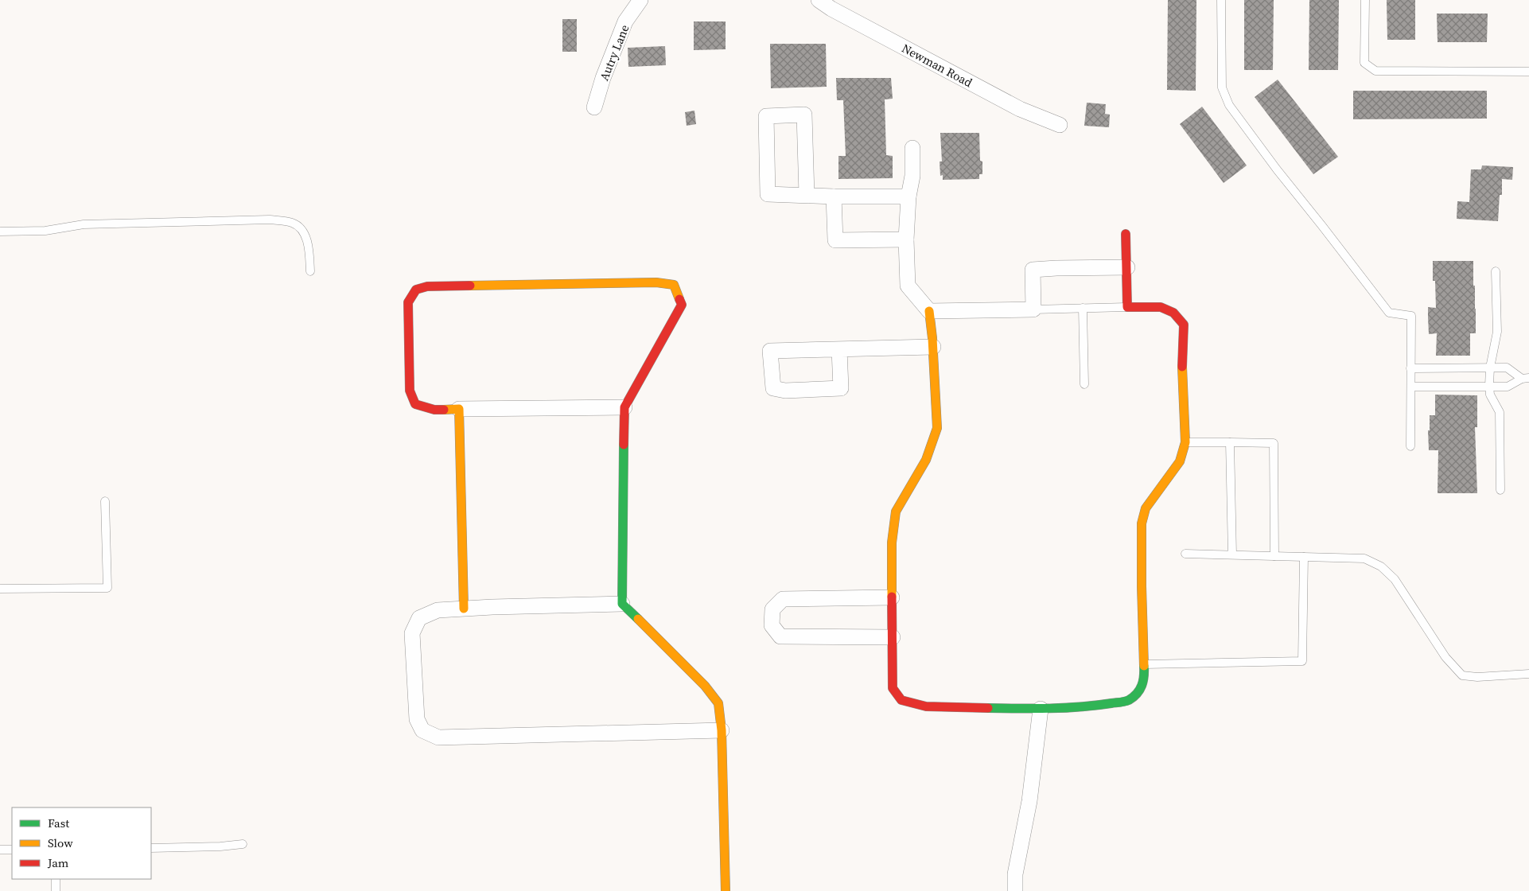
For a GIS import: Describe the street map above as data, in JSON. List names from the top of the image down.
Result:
{
  "streets": {
    "street": ["Autry Lane", "Newman Road"]
  },
  "legend": ["Fast", "Slow", "Jam"]
}
